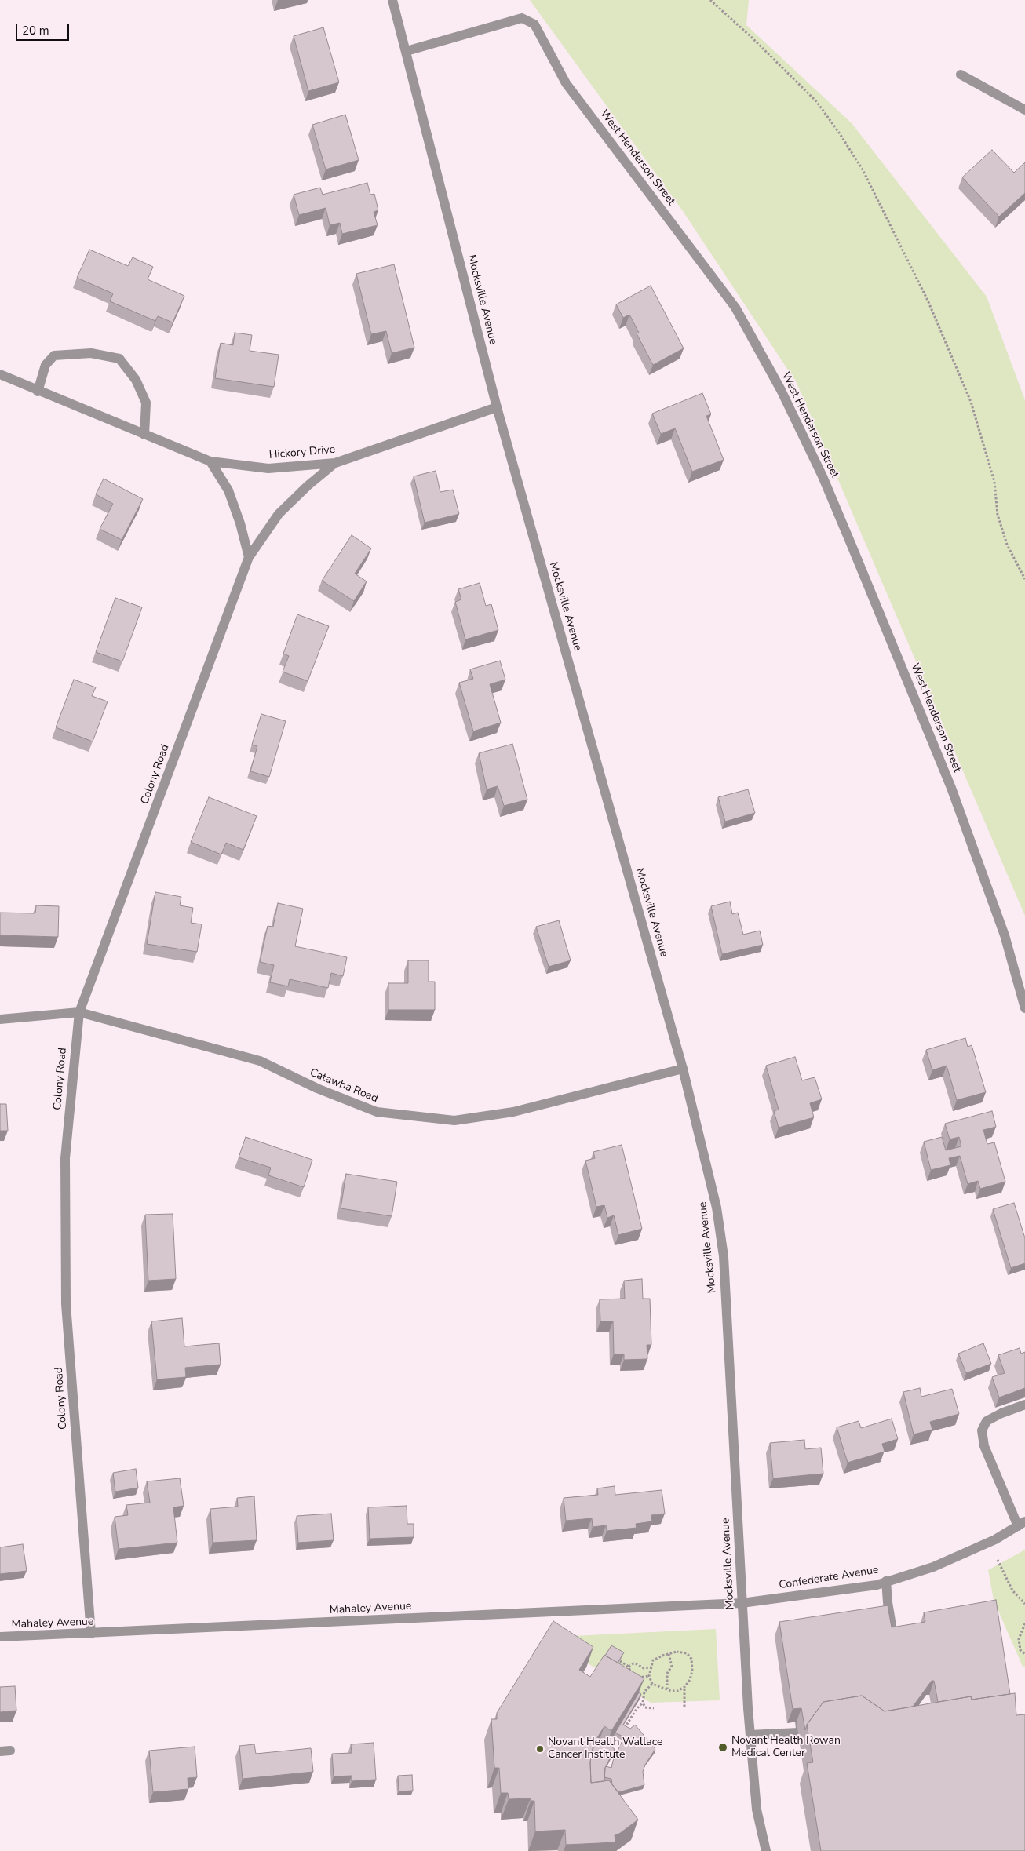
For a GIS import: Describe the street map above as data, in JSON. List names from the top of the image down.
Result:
{
  "streets": {
    "street": [
      "West Henderson Street",
      "Mocksville Avenue",
      "Hickory Drive",
      "Colony Road",
      "Catawba Road",
      "Confederate Avenue",
      "Mahaley Avenue"
    ]
  },
  "crossings": [
    ["West Henderson Street", "Mocksville Avenue"],
    ["Mocksville Avenue", "Hickory Drive"],
    ["Mocksville Avenue", "Catawba Road"],
    ["Mocksville Avenue", "Confederate Avenue"],
    ["Mocksville Avenue", "Mahaley Avenue"],
    ["Hickory Drive", "Colony Road"],
    ["Colony Road", "Catawba Road"],
    ["Colony Road", "Mahaley Avenue"],
    ["Confederate Avenue", "Mahaley Avenue"]
  ],
  "places": ["Novant Health Rowan Medical Center", "Novant Health Wallace Cancer Institute"],
  "scale_bar": "20 m"
}
